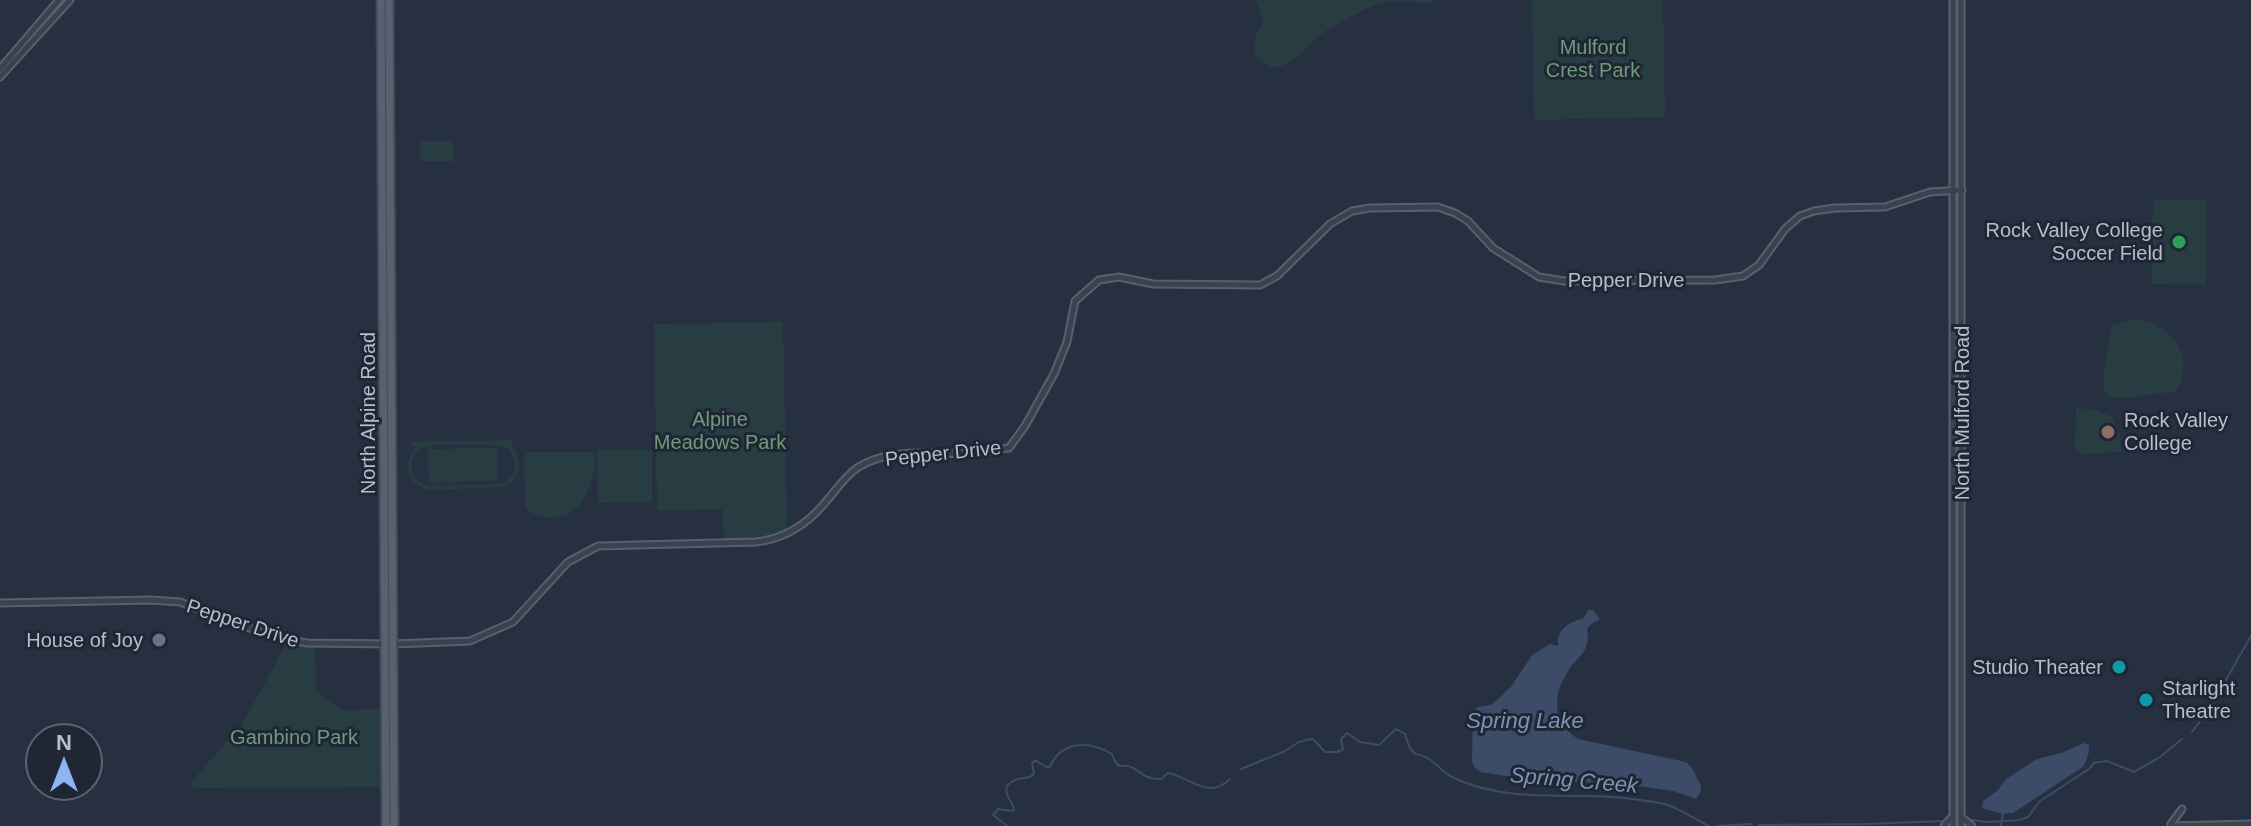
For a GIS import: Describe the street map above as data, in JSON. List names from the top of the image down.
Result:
{
  "streets": {
    "main road": ["North Alpine Road"],
    "street": ["Pepper Drive", "North Mulford Road"]
  },
  "crossings": [
    ["Pepper Drive", "North Alpine Road"],
    ["Pepper Drive", "North Mulford Road"]
  ],
  "water": ["Spring Lake", "Spring Creek"],
  "parks": ["Mulford Crest Park", "Alpine Meadows Park", "Gambino Park"],
  "places": [
    "Rock Valley College Soccer Field",
    "Rock Valley College",
    "House of Joy",
    "Studio Theater",
    "Starlight Theatre"
  ],
  "north": "top"
}
